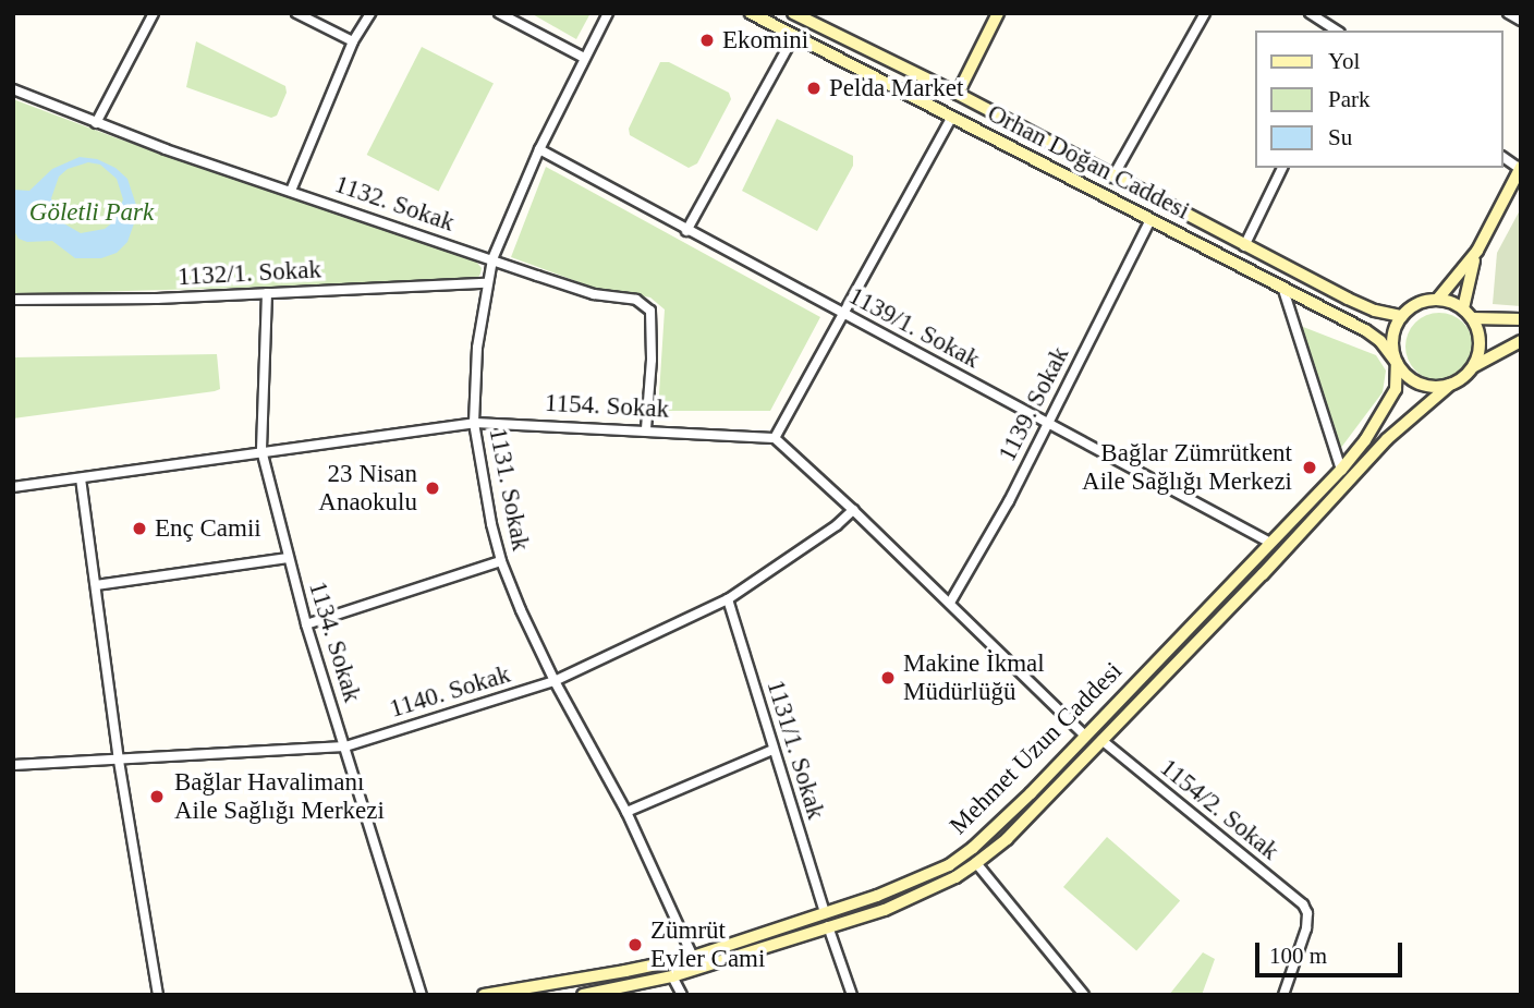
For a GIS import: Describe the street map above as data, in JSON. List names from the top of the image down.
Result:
{
  "streets": {
    "main road": ["Orhan Doğan Caddesi", "Mehmet Uzun Caddesi"],
    "street": [
      "1132. Sokak",
      "1132/1. Sokak",
      "1139/1. Sokak",
      "1139. Sokak",
      "1154. Sokak",
      "1131. Sokak",
      "1134. Sokak",
      "1140. Sokak",
      "1131/1. Sokak",
      "1154/2. Sokak"
    ]
  },
  "crossings": [
    ["Orhan Doğan Caddesi", "1139. Sokak"],
    ["Orhan Doğan Caddesi", "Mehmet Uzun Caddesi"],
    ["1132. Sokak", "1154. Sokak"],
    ["1132. Sokak", "1131. Sokak"],
    ["1132/1. Sokak", "1131. Sokak"],
    ["1132/1. Sokak", "1134. Sokak"],
    ["1139/1. Sokak", "1139. Sokak"],
    ["1139/1. Sokak", "1131. Sokak"],
    ["1139/1. Sokak", "Mehmet Uzun Caddesi"],
    ["1154. Sokak", "1131. Sokak"],
    ["1154. Sokak", "1134. Sokak"],
    ["1131. Sokak", "1140. Sokak"],
    ["1131. Sokak", "Mehmet Uzun Caddesi"],
    ["1134. Sokak", "1140. Sokak"],
    ["1140. Sokak", "1131/1. Sokak"],
    ["Mehmet Uzun Caddesi", "1131/1. Sokak"]
  ],
  "parks": ["Göletli Park"],
  "places": [
    "Ekomini",
    "Pelda Market",
    "Bağlar Zümrütkent Aile Sağlığı Merkezi",
    "23 Nisan Anaokulu",
    "Enç Camii",
    "Makine İkmal Müdürlüğü",
    "Bağlar Havalimanı Aile Sağlığı Merkezi",
    "Zümrüt Evler Cami"
  ],
  "legend": ["Yol", "Park", "Su"],
  "scale_bar": "100 m"
}
